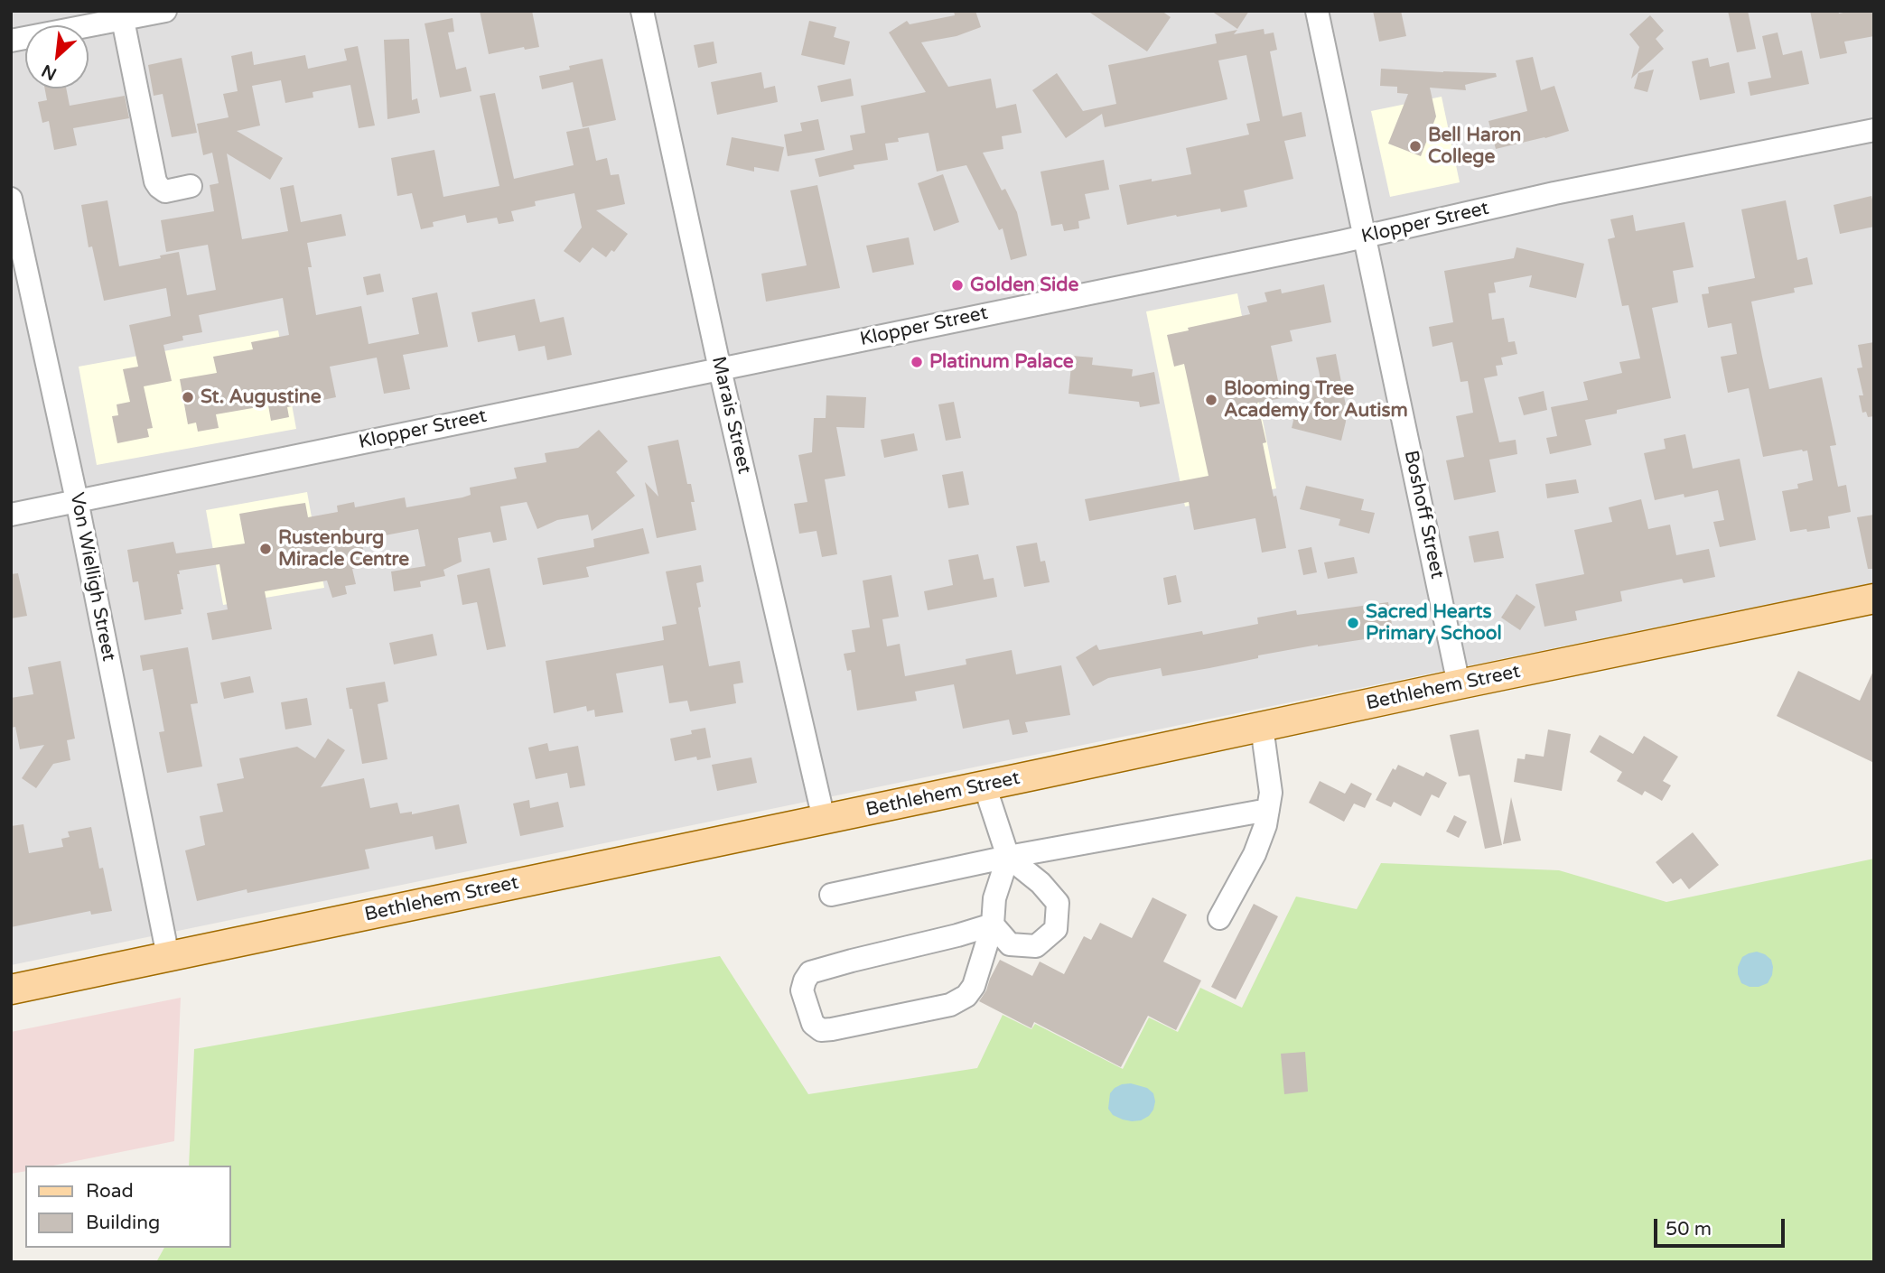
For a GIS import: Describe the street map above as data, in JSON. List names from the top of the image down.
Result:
{
  "streets": {
    "main road": ["Bethlehem Street"],
    "street": [
      "Klopper Street",
      "Marais Street",
      "Boshoff Street",
      "Von Wielligh Street"
    ]
  },
  "crossings": [
    ["Klopper Street", "Marais Street"],
    ["Klopper Street", "Boshoff Street"],
    ["Klopper Street", "Von Wielligh Street"],
    ["Marais Street", "Bethlehem Street"],
    ["Boshoff Street", "Bethlehem Street"],
    ["Von Wielligh Street", "Bethlehem Street"]
  ],
  "places": [
    "Bell Haron College",
    "Golden Side",
    "Platinum Palace",
    "St. Augustine",
    "Blooming Tree Academy for Autism",
    "Rustenburg Miracle Centre",
    "Sacred Hearts Primary School"
  ],
  "legend": ["Road", "Building"],
  "scale_bar": "50 m",
  "north": "bottom left"
}
